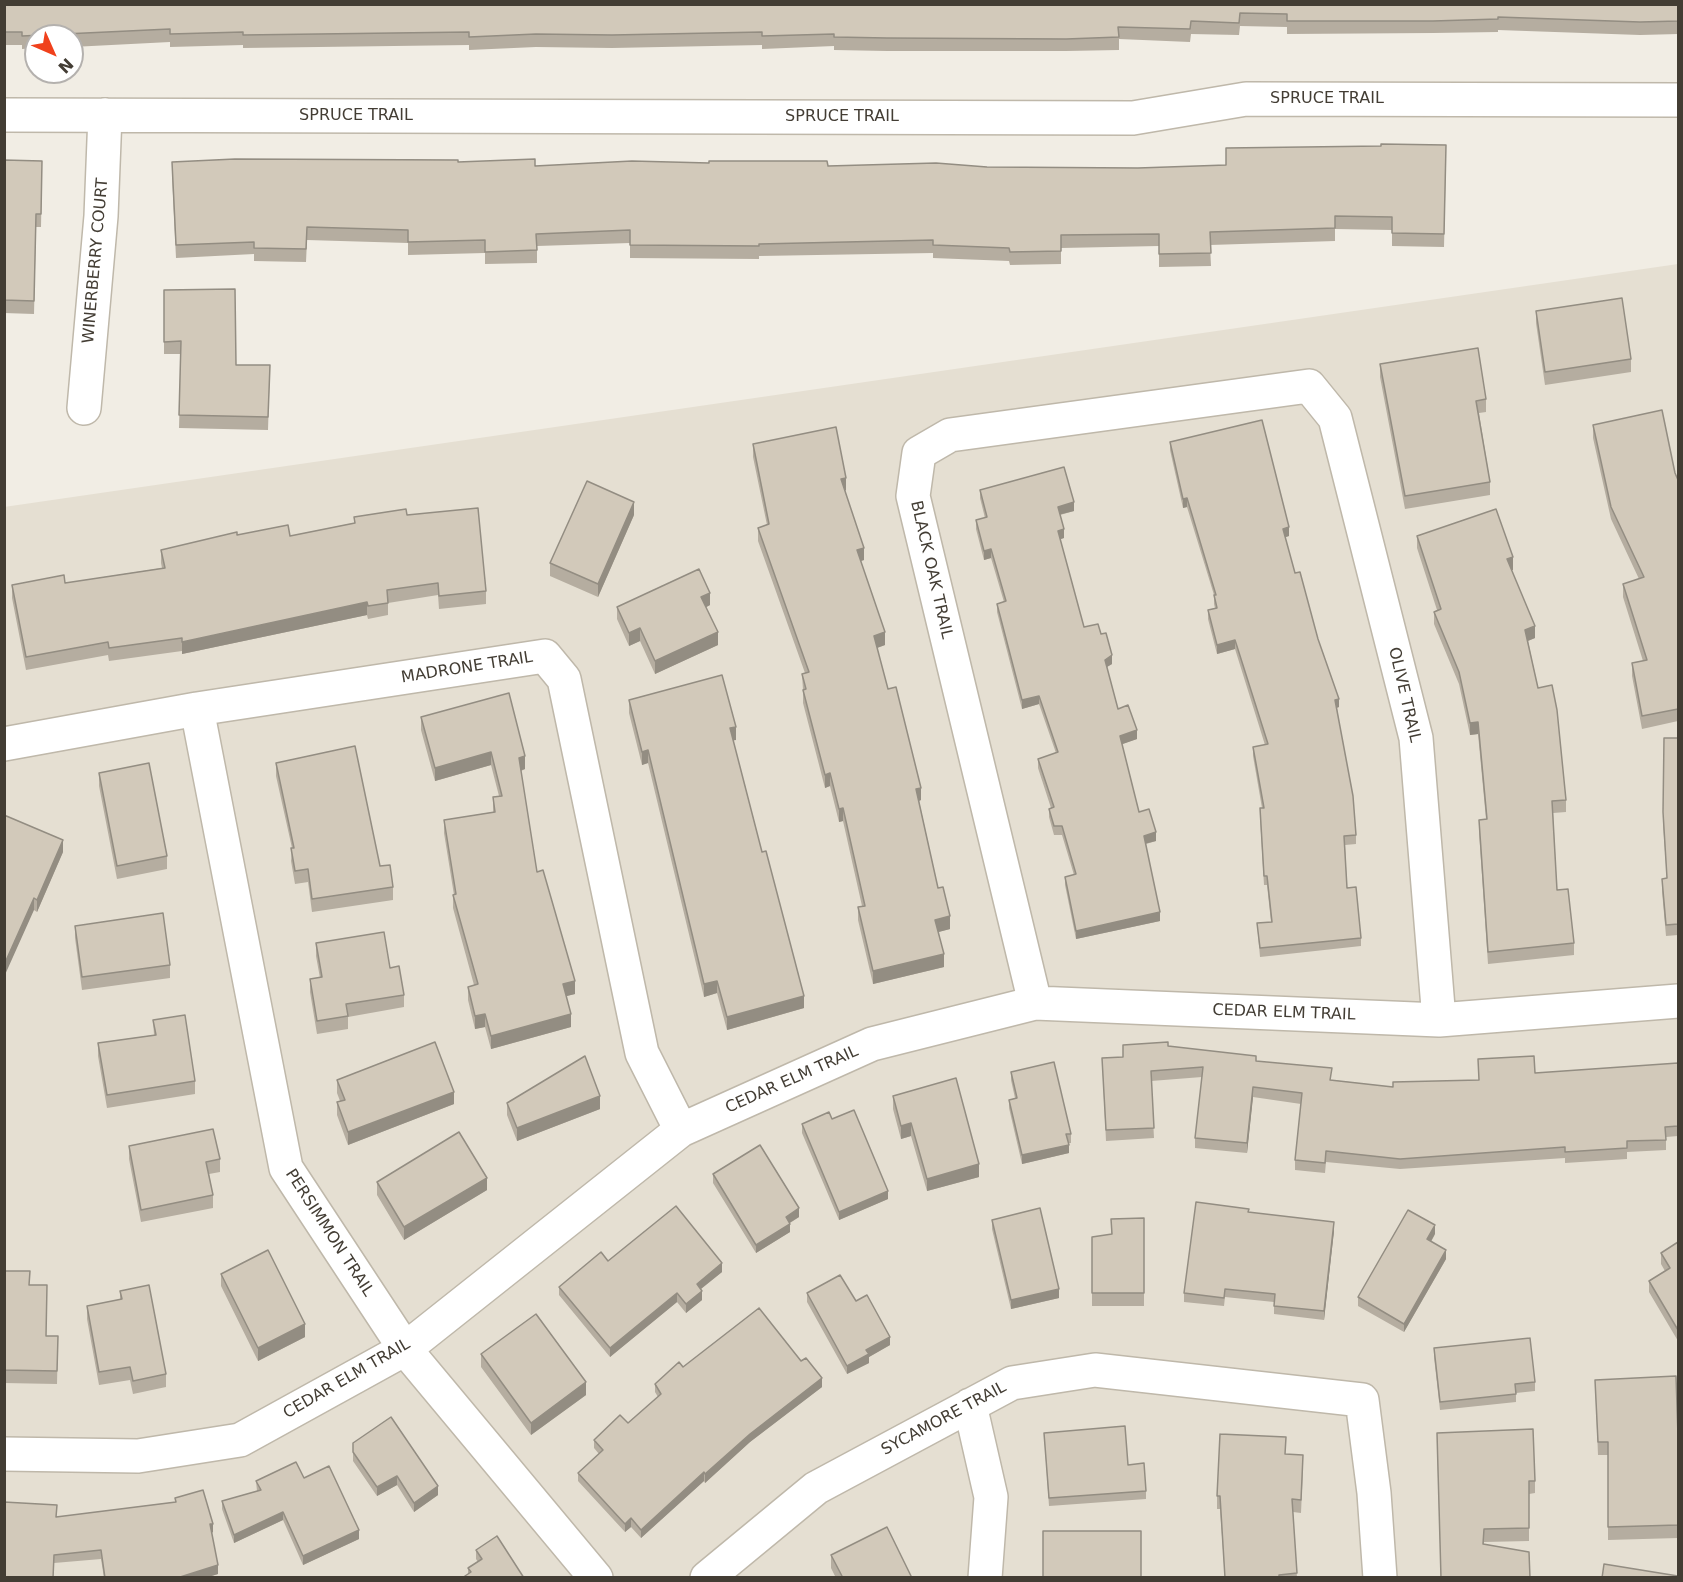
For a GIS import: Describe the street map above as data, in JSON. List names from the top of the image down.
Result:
{
  "streets": {
    "street": [
      "SPRUCE TRAIL",
      "WINERBERRY COURT",
      "BLACK OAK TRAIL",
      "MADRONE TRAIL",
      "OLIVE TRAIL",
      "CEDAR ELM TRAIL",
      "PERSIMMON TRAIL",
      "SYCAMORE TRAIL"
    ]
  },
  "crossings": [
    ["SPRUCE TRAIL", "WINERBERRY COURT"],
    ["BLACK OAK TRAIL", "OLIVE TRAIL"],
    ["BLACK OAK TRAIL", "CEDAR ELM TRAIL"],
    ["MADRONE TRAIL", "CEDAR ELM TRAIL"],
    ["MADRONE TRAIL", "PERSIMMON TRAIL"],
    ["OLIVE TRAIL", "CEDAR ELM TRAIL"],
    ["CEDAR ELM TRAIL", "PERSIMMON TRAIL"]
  ],
  "north": "bottom right"
}
